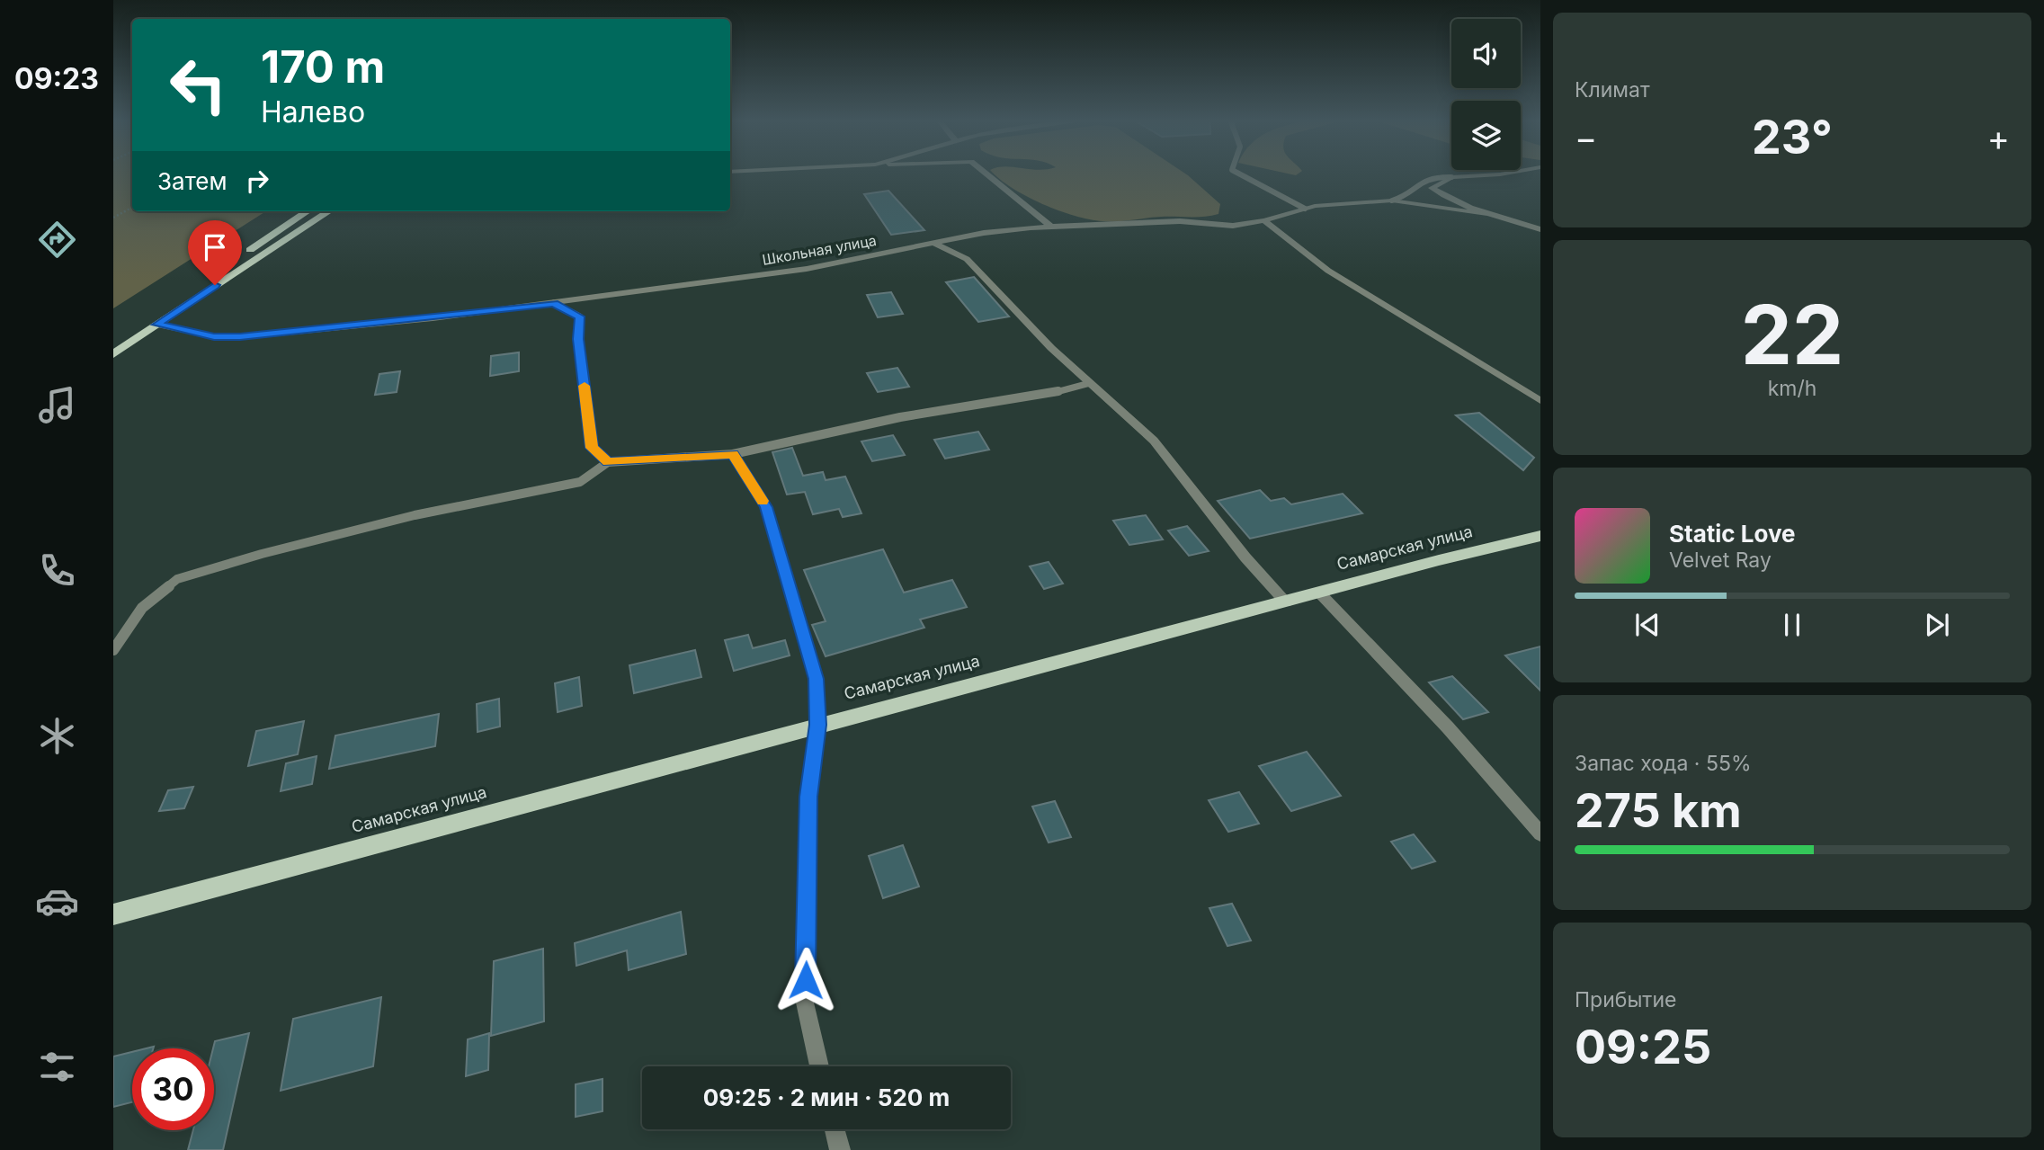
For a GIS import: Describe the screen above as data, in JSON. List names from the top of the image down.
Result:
{
  "streets": {
    "main road": ["Самарская улица"],
    "street": ["Школьная улица"]
  },
  "page": {
    "tabs": "09:23",
    "tile": [
      "Климат",
      ["22", "km/h"],
      ["Запас хода · 55%", "275 km"],
      ["Прибытие", "09:25"]
    ],
    "turn": ["170 m", "Налево"],
    "heat": ["−", "23°", "+"],
    "then": "Затем",
    "song": ["Static Love", "Velvet Ray"],
    "limit": "30",
    "trip": "09:25 · 2 мин · 520 m"
  }
}
